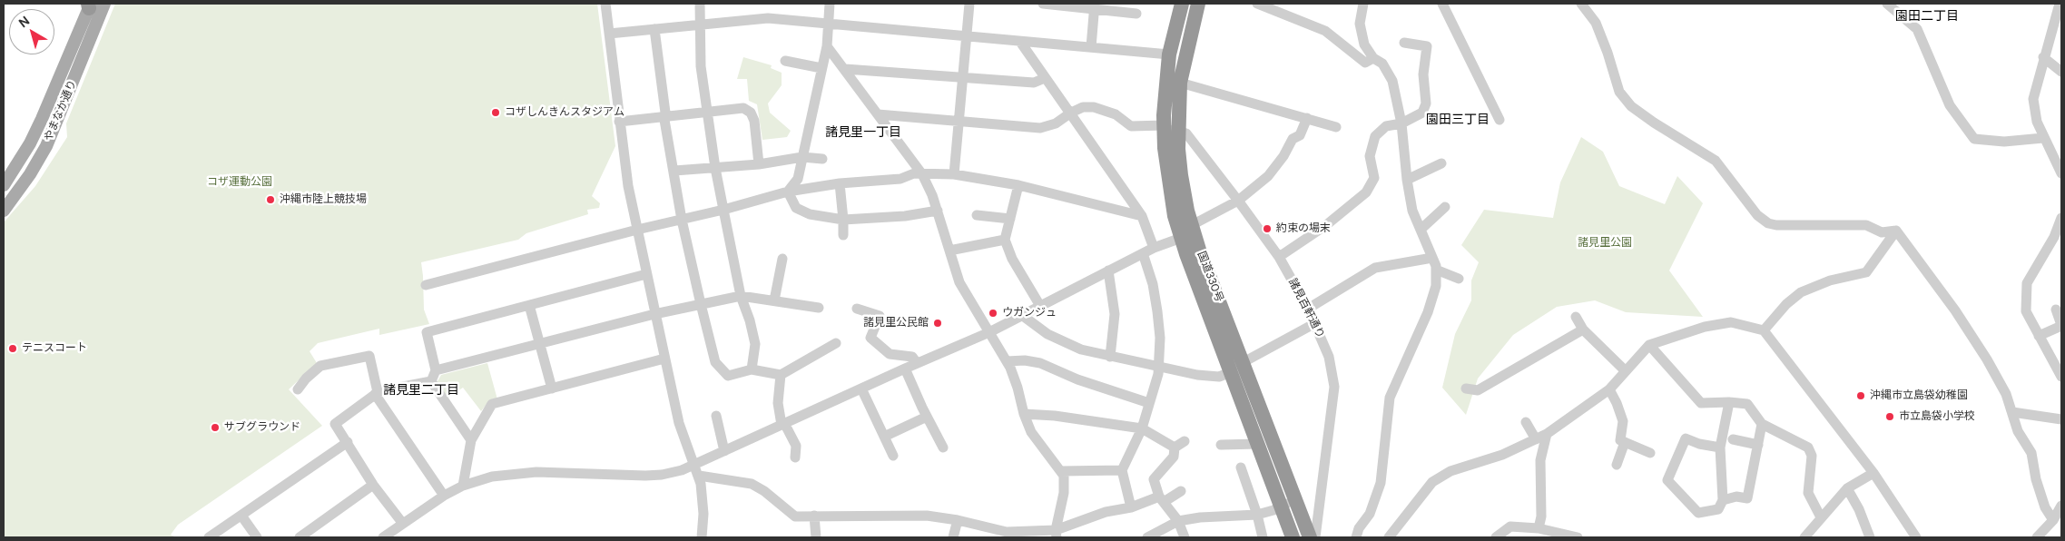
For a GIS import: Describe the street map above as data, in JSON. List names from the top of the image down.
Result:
{
  "streets": {
    "highway": ["国道330号"],
    "main road": ["やまなか通り"],
    "street": ["諸見百軒通り"]
  },
  "crossings": [
    ["国道330号", "諸見百軒通り"]
  ],
  "districts": [
    "園田二丁目",
    "園田三丁目",
    "諸見里一丁目",
    "諸見里二丁目"
  ],
  "parks": ["コザ運動公園", "諸見里公園"],
  "places": [
    "コザしんきんスタジアム",
    "沖縄市陸上競技場",
    "約束の場末",
    "ウガンジュ",
    "諸見里公民館",
    "テニスコート",
    "沖縄市立島袋幼稚園",
    "市立島袋小学校",
    "サブグラウンド"
  ],
  "north": "top left"
}
